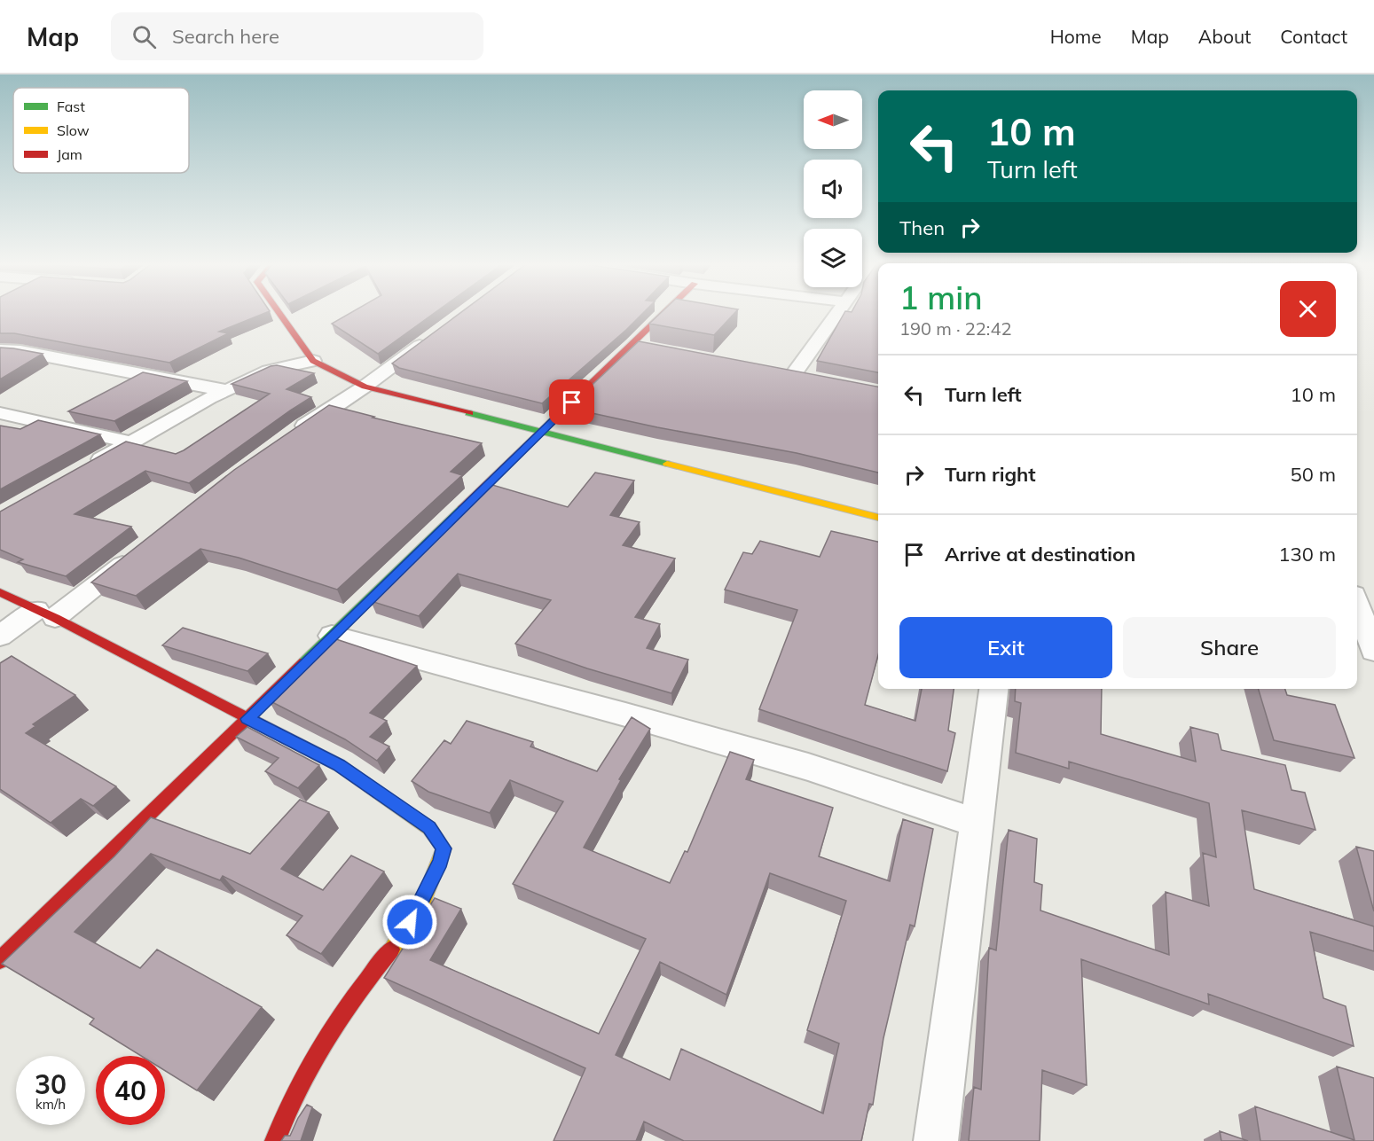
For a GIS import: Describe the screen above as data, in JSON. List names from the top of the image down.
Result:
{
  "legend": ["Fast", "Slow", "Jam"],
  "north": "left",
  "page": {
    "header": "Map",
    "search": "Search here",
    "nav": [
      "Home",
      "Map",
      "About",
      "Contact"
    ],
    "turn": ["10 m", "Turn left"],
    "then": "Then",
    "heading": ["1 min", "190 m · 22:42"],
    "list": [
      {
        "name": "Turn left",
        "value": "10 m"
      },
      {
        "name": "Turn right",
        "value": "50 m"
      },
      {
        "name": "Arrive at destination",
        "value": "130 m"
      }
    ],
    "buttons": ["Exit", "Share"],
    "speed": "30 km/h",
    "limit": "40"
  }
}
